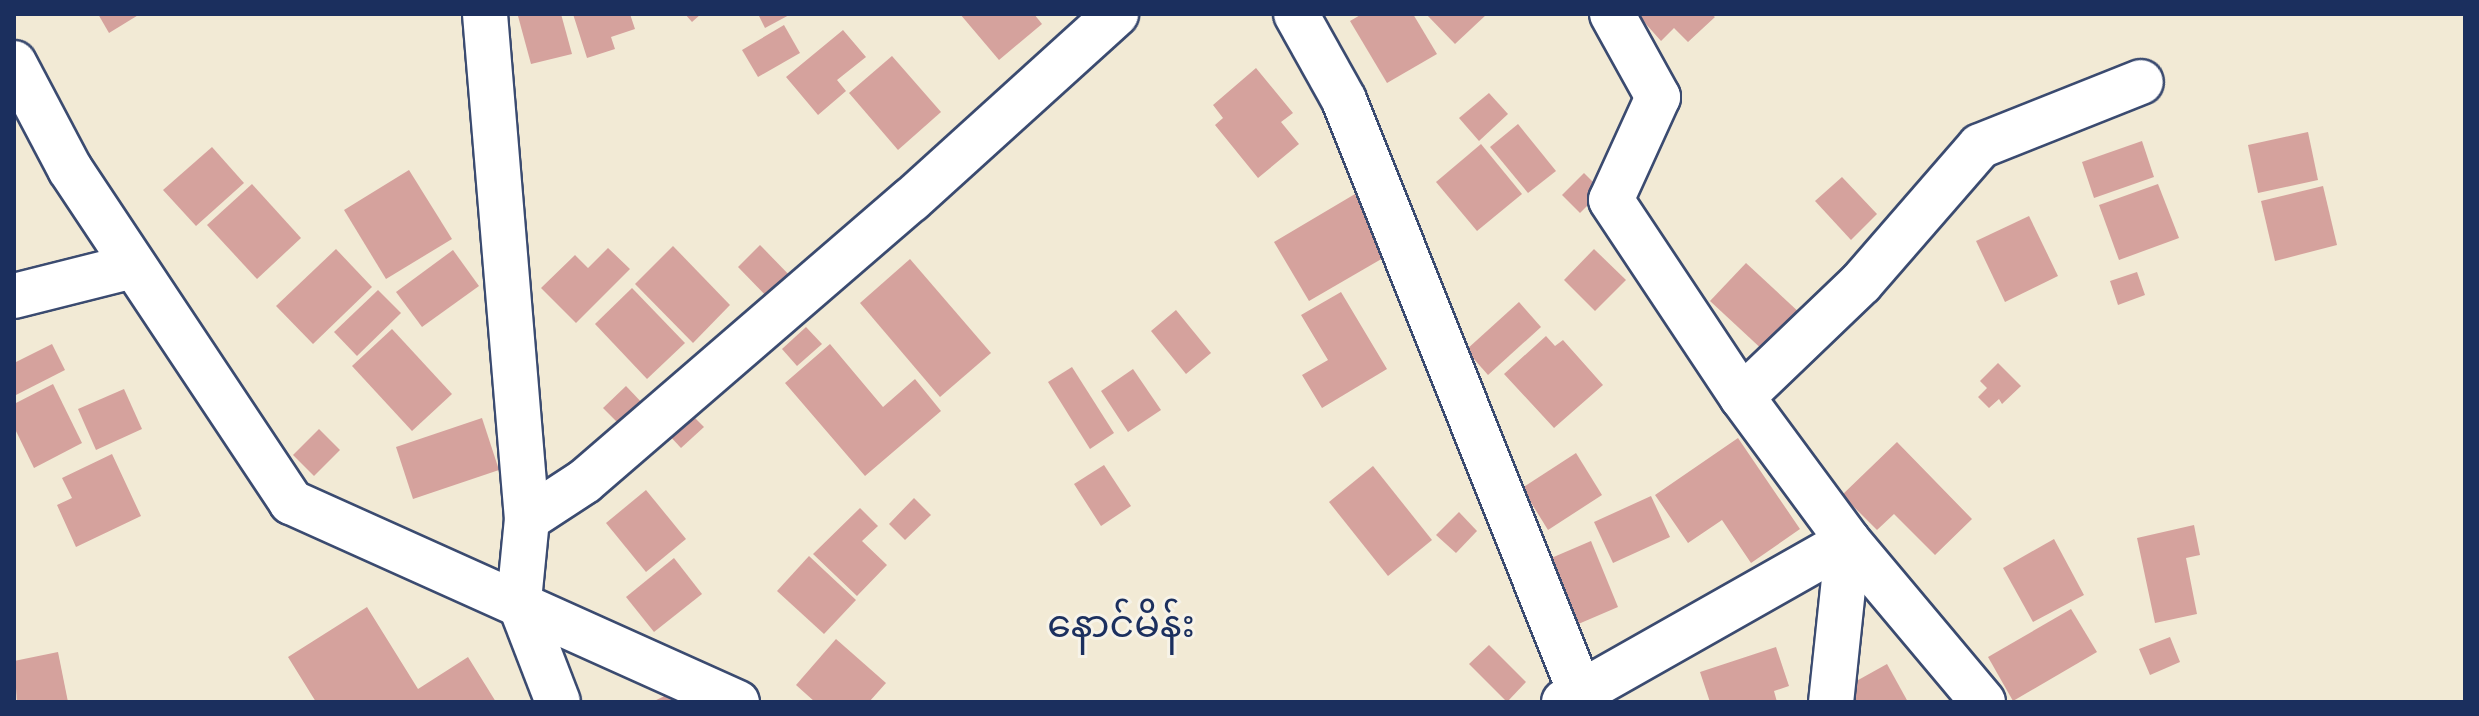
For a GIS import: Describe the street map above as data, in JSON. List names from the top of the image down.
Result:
{
  "districts": ["နောင်မိန်း"]
}
